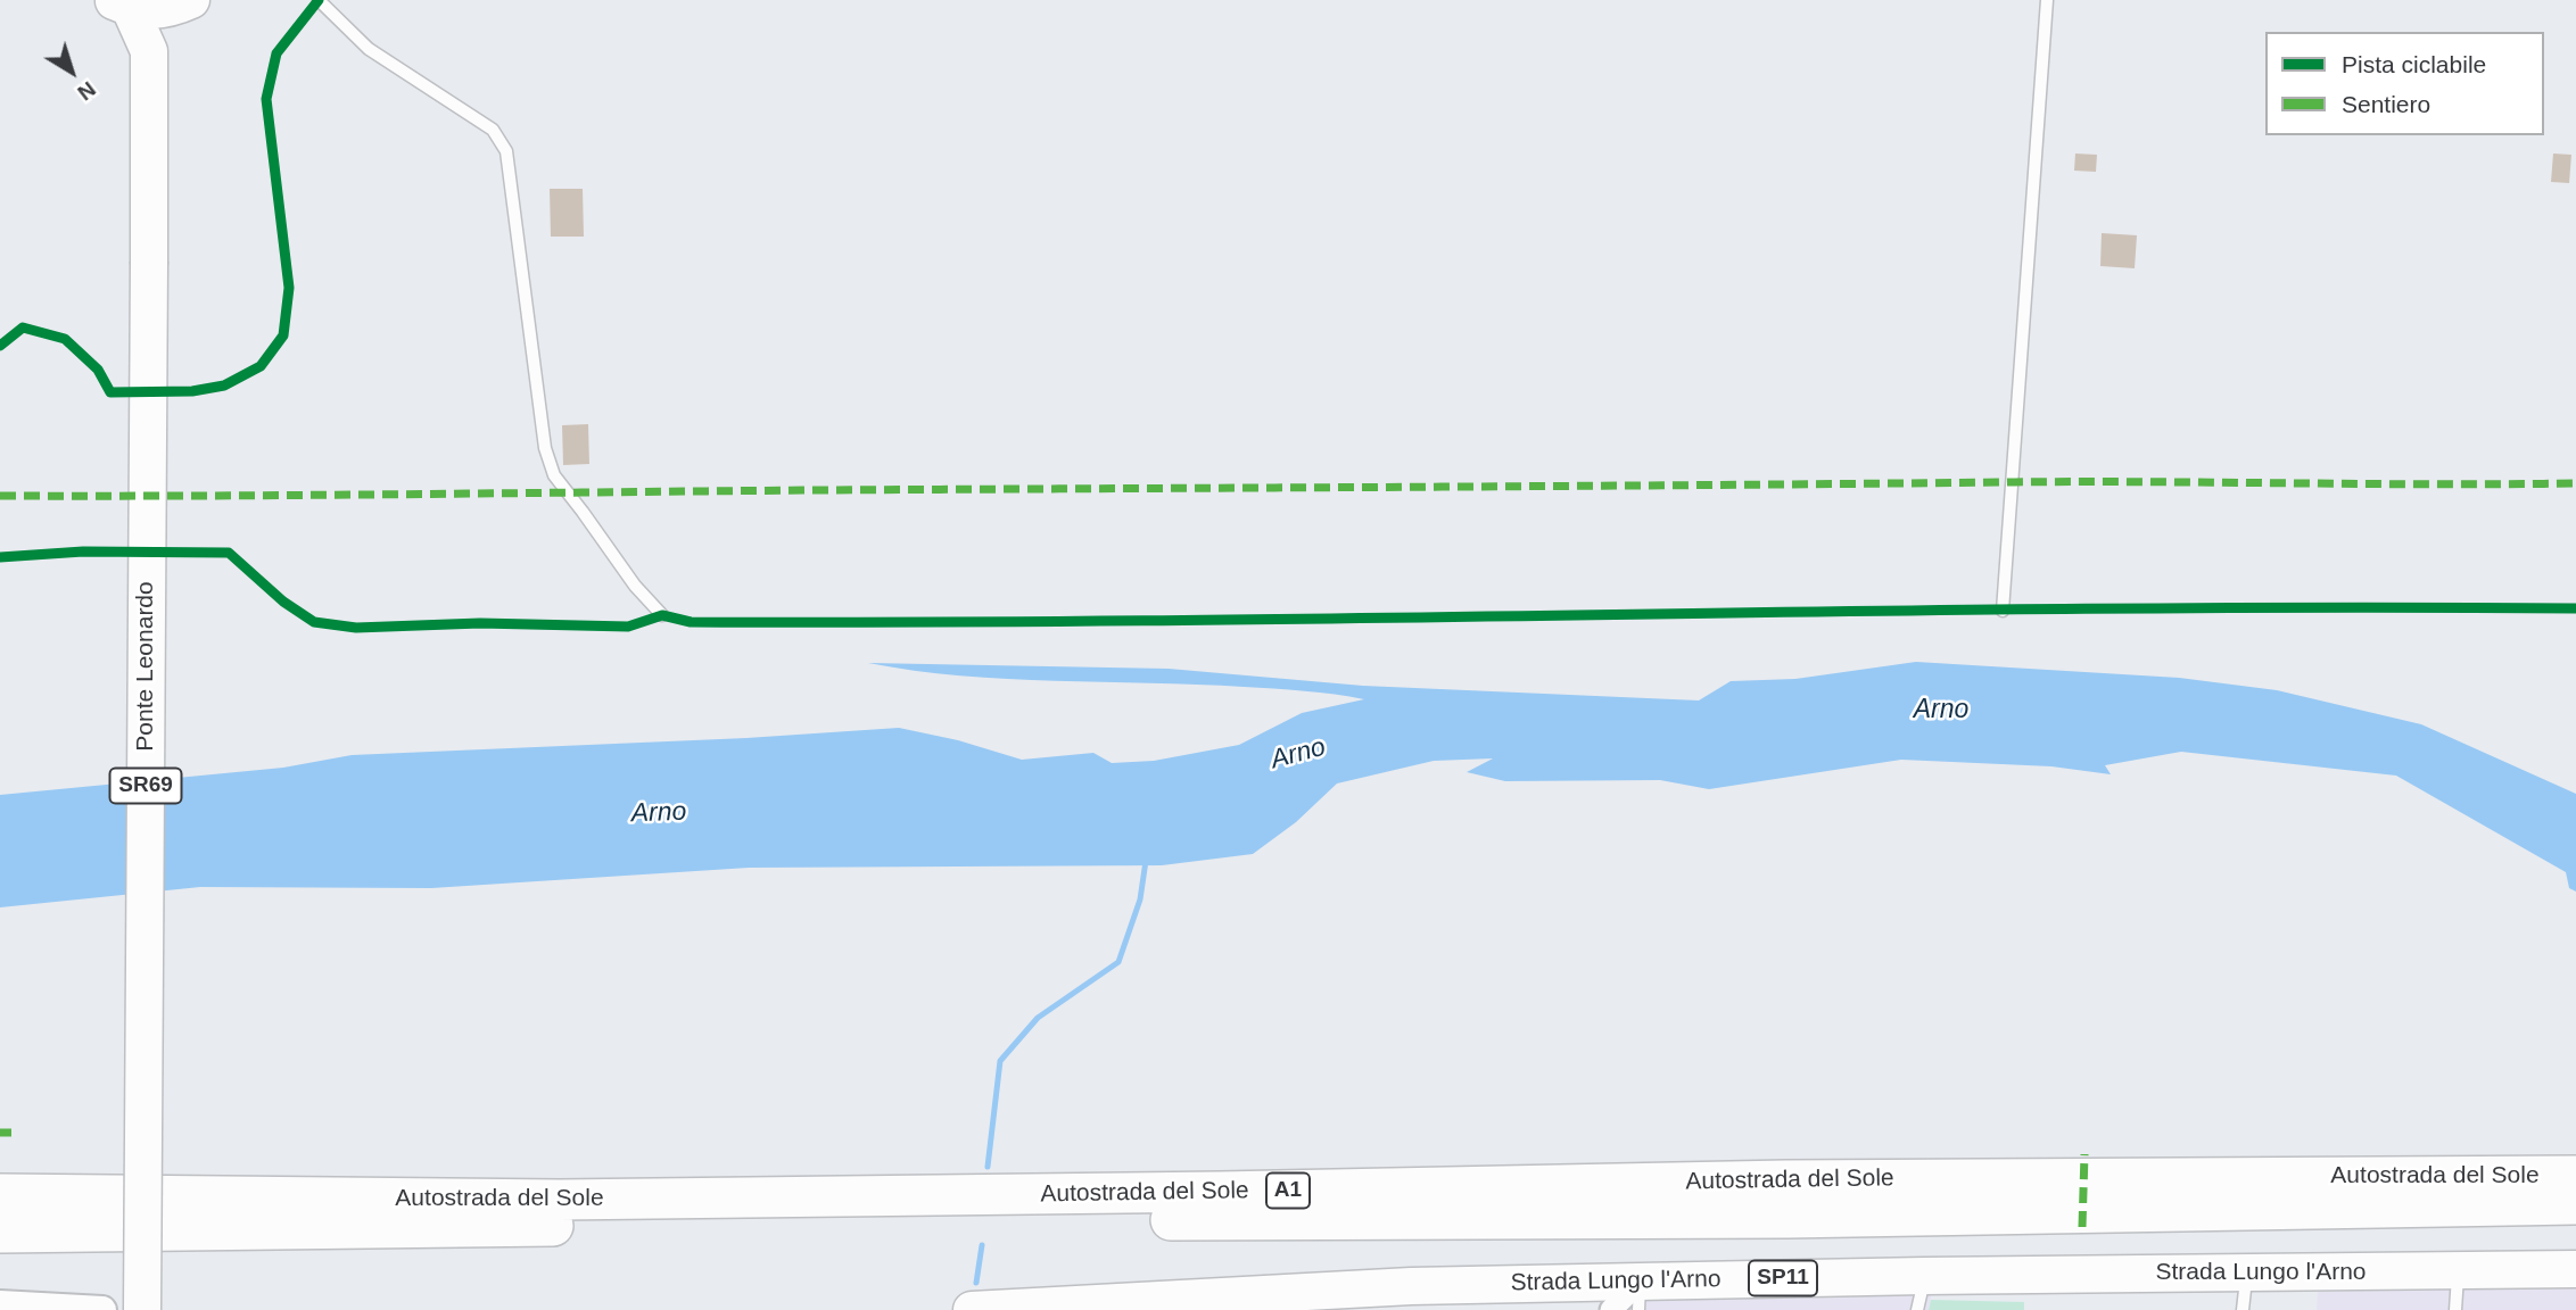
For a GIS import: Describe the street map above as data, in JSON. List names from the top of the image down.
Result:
{
  "streets": {
    "highway": ["Autostrada del Sole", "A1"],
    "main road": [
      "Ponte Leonardo",
      "SR69",
      "Strada Lungo l'Arno",
      "SP11"
    ]
  },
  "water": ["Arno"],
  "legend": ["Pista ciclabile", "Sentiero"],
  "north": "bottom right"
}
